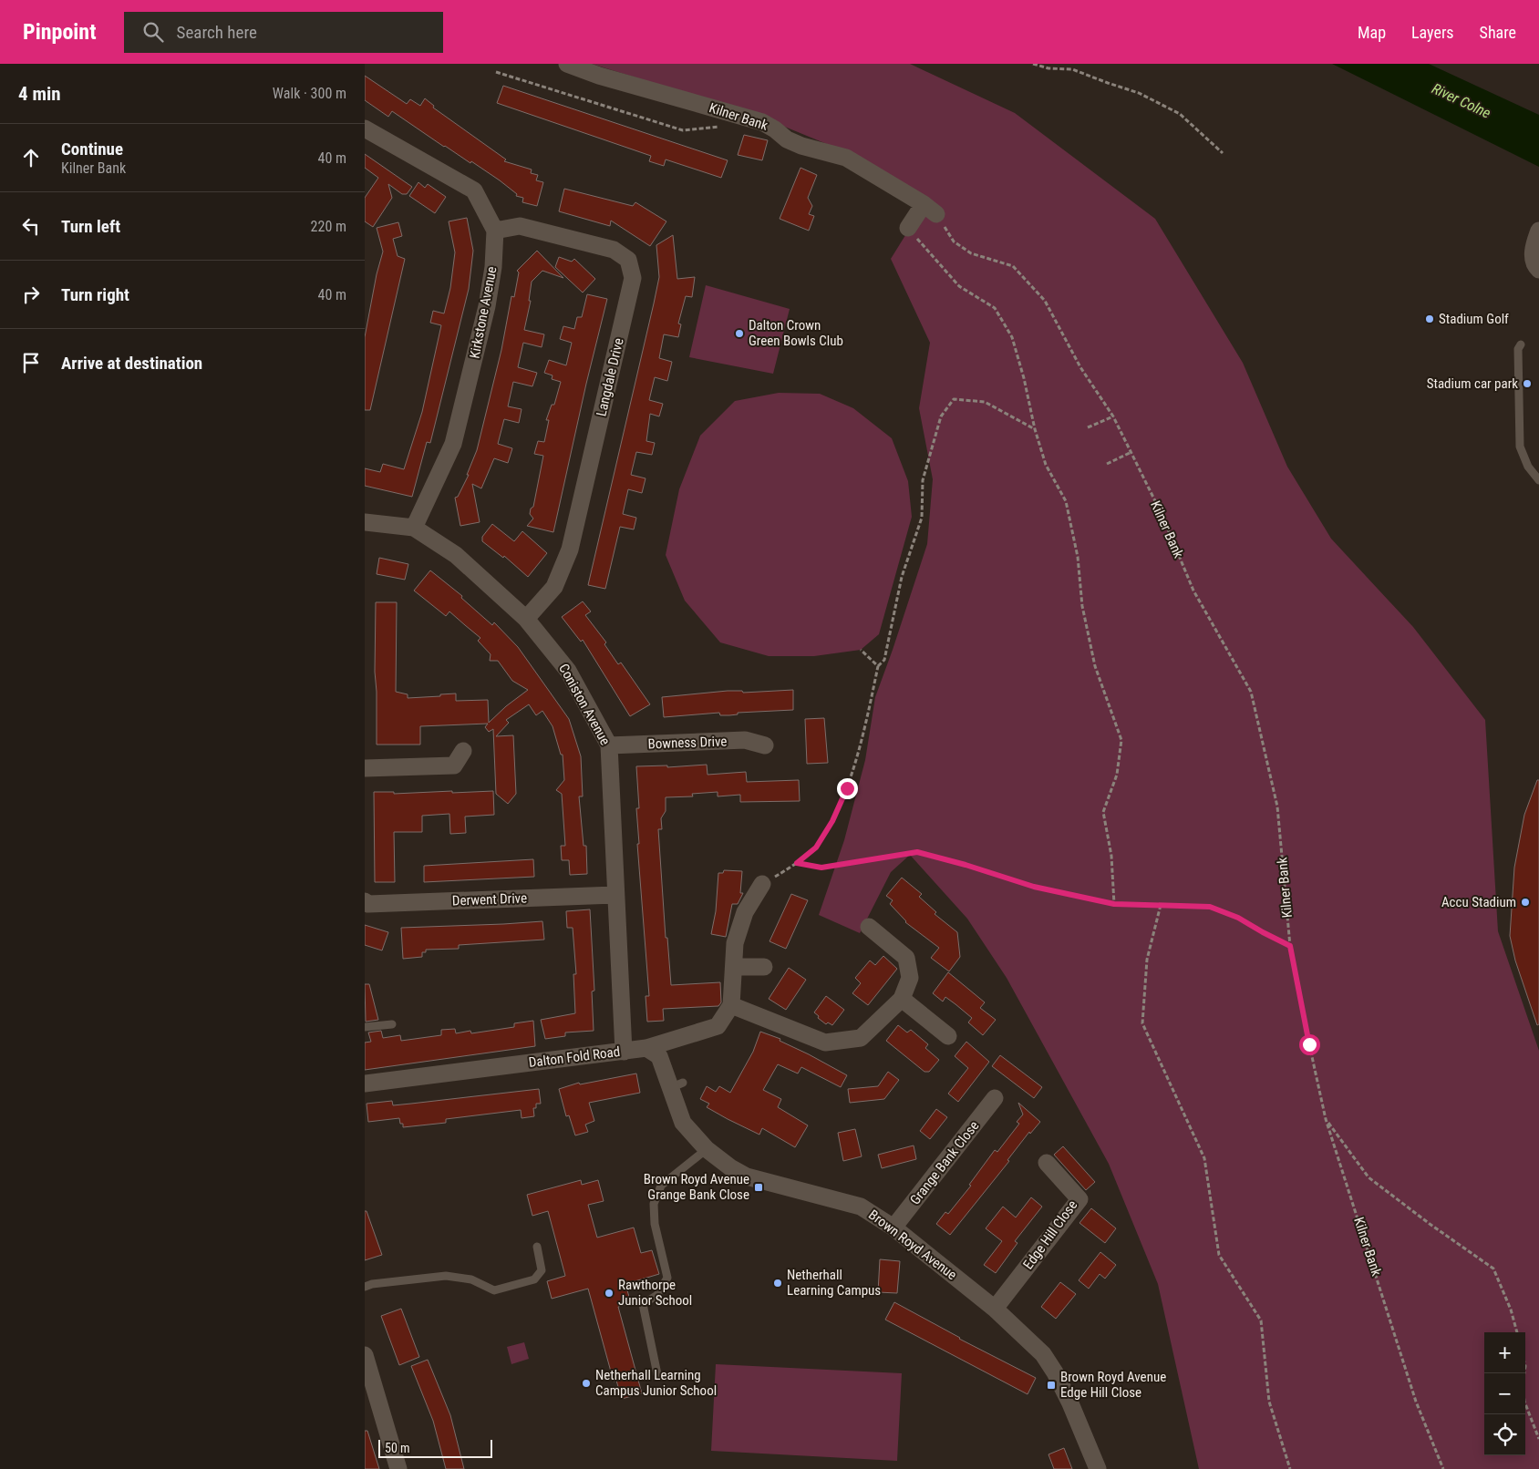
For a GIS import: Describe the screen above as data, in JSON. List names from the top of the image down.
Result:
{
  "streets": {
    "street": [
      "Kilner Bank",
      "Kirkstone Avenue",
      "Langdale Drive",
      "Coniston Avenue",
      "Bowness Drive",
      "Derwent Drive",
      "Dalton Fold Road",
      "Grange Bank Close",
      "Edge Hill Close",
      "Brown Royd Avenue"
    ]
  },
  "crossings": [
    ["Kirkstone Avenue", "Langdale Drive"],
    ["Kirkstone Avenue", "Coniston Avenue"],
    ["Langdale Drive", "Coniston Avenue"],
    ["Coniston Avenue", "Bowness Drive"],
    ["Coniston Avenue", "Derwent Drive"],
    ["Coniston Avenue", "Dalton Fold Road"],
    ["Dalton Fold Road", "Brown Royd Avenue"],
    ["Grange Bank Close", "Brown Royd Avenue"],
    ["Edge Hill Close", "Brown Royd Avenue"]
  ],
  "water": ["River Colne"],
  "places": {
    "other": [
      "Stadium Golf",
      "Dalton Crown Green Bowls Club",
      "Stadium car park",
      "Accu Stadium",
      "Netherhall Learning Campus",
      "Rawthorpe Junior School",
      "Netherhall Learning Campus Junior School"
    ],
    "transit": ["Brown Royd Avenue Grange Bank Close", "Brown Royd Avenue Edge Hill Close"]
  },
  "scale_bar": "50 m",
  "page": {
    "header": "Pinpoint",
    "search": "Search here",
    "nav": ["Map", "Layers", "Share"],
    "heading": ["4 min", "Walk · 300 m"],
    "list": [
      ["Continue", "Kilner Bank", "40 m"],
      ["Turn left", "220 m"],
      ["Turn right", "40 m"],
      "Arrive at destination"
    ],
    "map_buttons": ["+", "−"],
    "scale": "50 m"
  }
}
